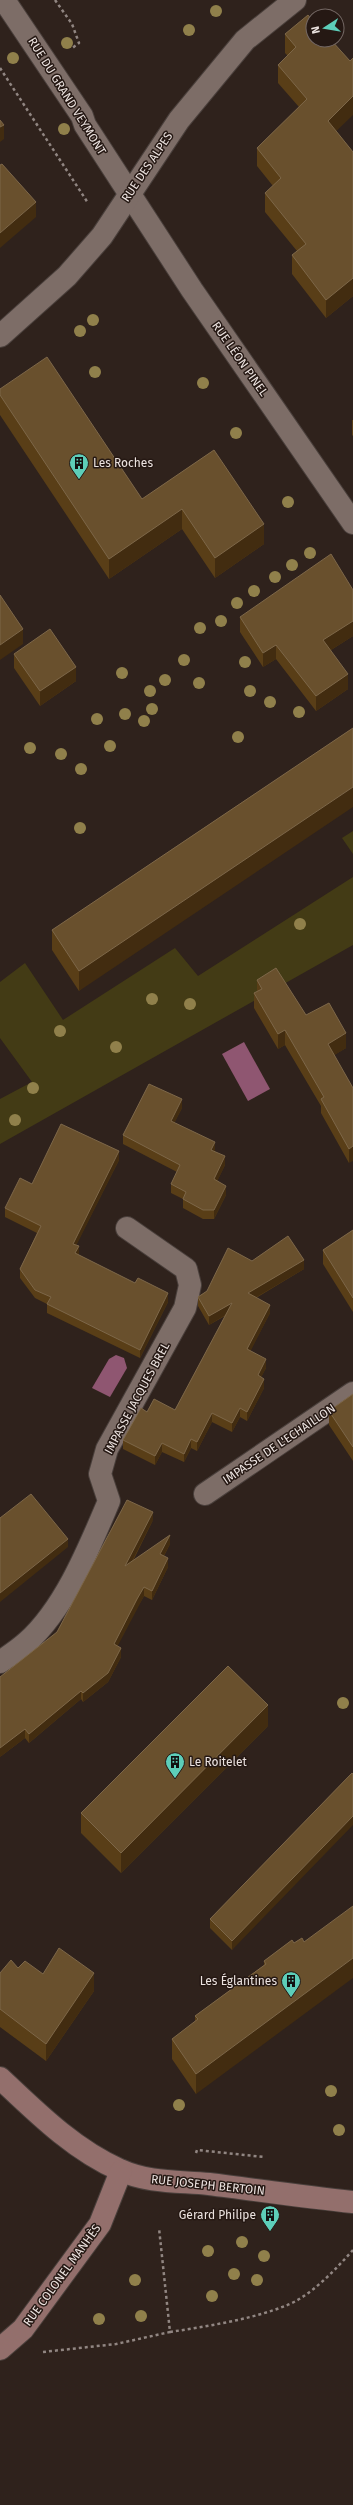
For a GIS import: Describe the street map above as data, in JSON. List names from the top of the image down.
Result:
{
  "streets": {
    "street": [
      "RUE DU GRAND VEYMONT",
      "RUE DES ALPES",
      "RUE LÉON PINEL",
      "IMPASSE JACQUES BREL",
      "IMPASSE DE L'ECHAILLON",
      "RUE JOSEPH BERTOIN",
      "RUE COLONEL MANHÈS"
    ]
  },
  "crossings": [
    ["RUE DU GRAND VEYMONT", "RUE DES ALPES"],
    ["RUE DU GRAND VEYMONT", "RUE LÉON PINEL"],
    ["RUE DES ALPES", "RUE LÉON PINEL"],
    ["RUE JOSEPH BERTOIN", "RUE COLONEL MANHÈS"]
  ],
  "places": {
    "building": [
      "Les Roches",
      "Le Roitelet",
      "Les Églantines",
      "Gérard Philipe"
    ]
  },
  "north": "left"
}
